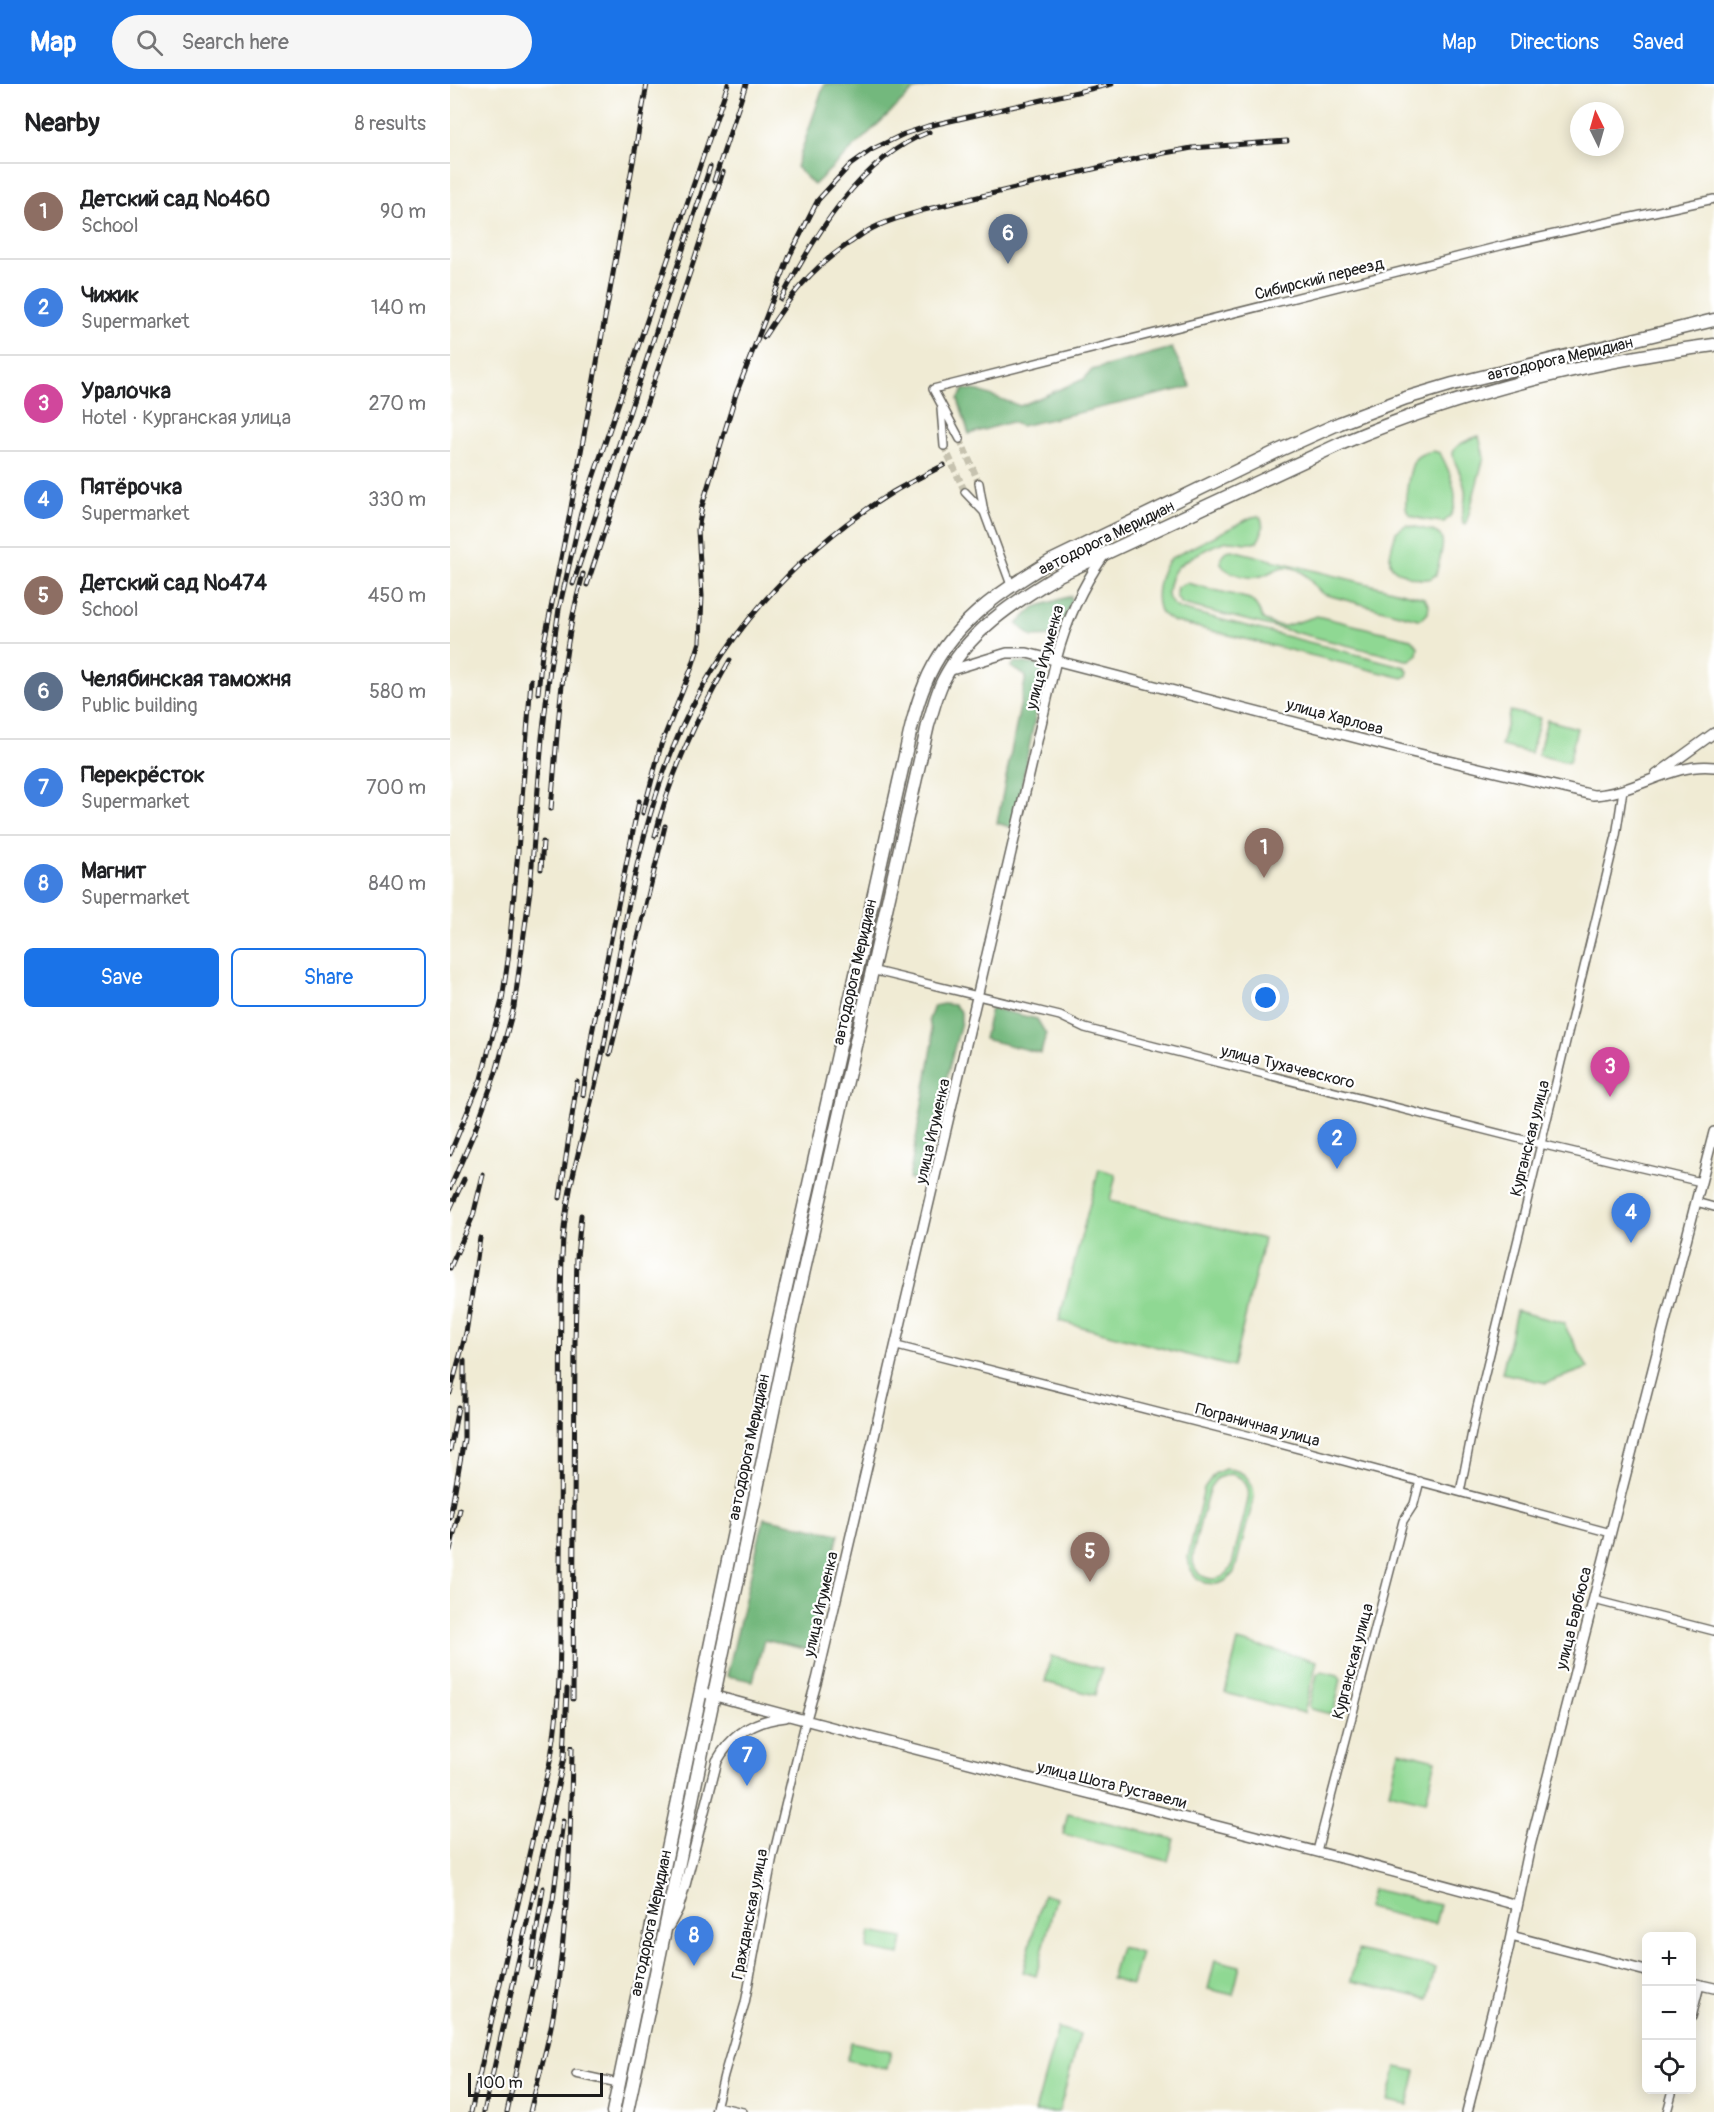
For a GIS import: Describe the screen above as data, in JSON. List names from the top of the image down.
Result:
{
  "streets": {
    "main road": ["автодорога Меридиан"],
    "street": [
      "Сибирский переезд",
      "улица Игуменка",
      "улица Харлова",
      "улица Тухачевского",
      "Курганская улица",
      "Пограничная улица",
      "улица Барбюса",
      "улица Шота Руставели",
      "Гражданская улица"
    ]
  },
  "crossings": [
    ["автодорога Меридиан", "улица Игуменка"],
    ["автодорога Меридиан", "улица Харлова"],
    ["автодорога Меридиан", "улица Тухачевского"],
    ["автодорога Меридиан", "улица Шота Руставели"],
    ["улица Игуменка", "улица Харлова"],
    ["улица Игуменка", "улица Тухачевского"],
    ["улица Игуменка", "Пограничная улица"],
    ["улица Игуменка", "улица Шота Руставели"],
    ["улица Игуменка", "Гражданская улица"],
    ["улица Харлова", "Курганская улица"],
    ["улица Тухачевского", "Курганская улица"],
    ["улица Тухачевского", "улица Барбюса"],
    ["Курганская улица", "Пограничная улица"],
    ["Курганская улица", "улица Шота Руставели"],
    ["Пограничная улица", "улица Барбюса"],
    ["улица Барбюса", "улица Шота Руставели"],
    ["улица Шота Руставели", "Гражданская улица"]
  ],
  "scale_bar": "100 m",
  "north": "top",
  "page": {
    "header": "Map",
    "search": "Search here",
    "nav": ["Map", "Directions", "Saved"],
    "heading": ["Nearby", "8 results"],
    "list": [
      {
        "mark": "1",
        "name": "Детский сад №460",
        "note": "School",
        "value": "90 m"
      },
      {
        "mark": "2",
        "name": "Чижик",
        "note": "Supermarket",
        "value": "140 m"
      },
      {
        "mark": "3",
        "name": "Уралочка",
        "note": "Hotel · Курганская улица",
        "value": "270 m"
      },
      {
        "mark": "4",
        "name": "Пятёрочка",
        "note": "Supermarket",
        "value": "330 m"
      },
      {
        "mark": "5",
        "name": "Детский сад №474",
        "note": "School",
        "value": "450 m"
      },
      {
        "mark": "6",
        "name": "Челябинская таможня",
        "note": "Public building",
        "value": "580 m"
      },
      {
        "mark": "7",
        "name": "Перекрёсток",
        "note": "Supermarket",
        "value": "700 m"
      },
      {
        "mark": "8",
        "name": "Магнит",
        "note": "Supermarket",
        "value": "840 m"
      }
    ],
    "pins": [
      "6",
      "1",
      "3",
      "2",
      "4",
      "5",
      "7",
      "8"
    ],
    "buttons": ["Save", "Share"],
    "map_buttons": ["+", "−"],
    "scale": "100 m"
  }
}
